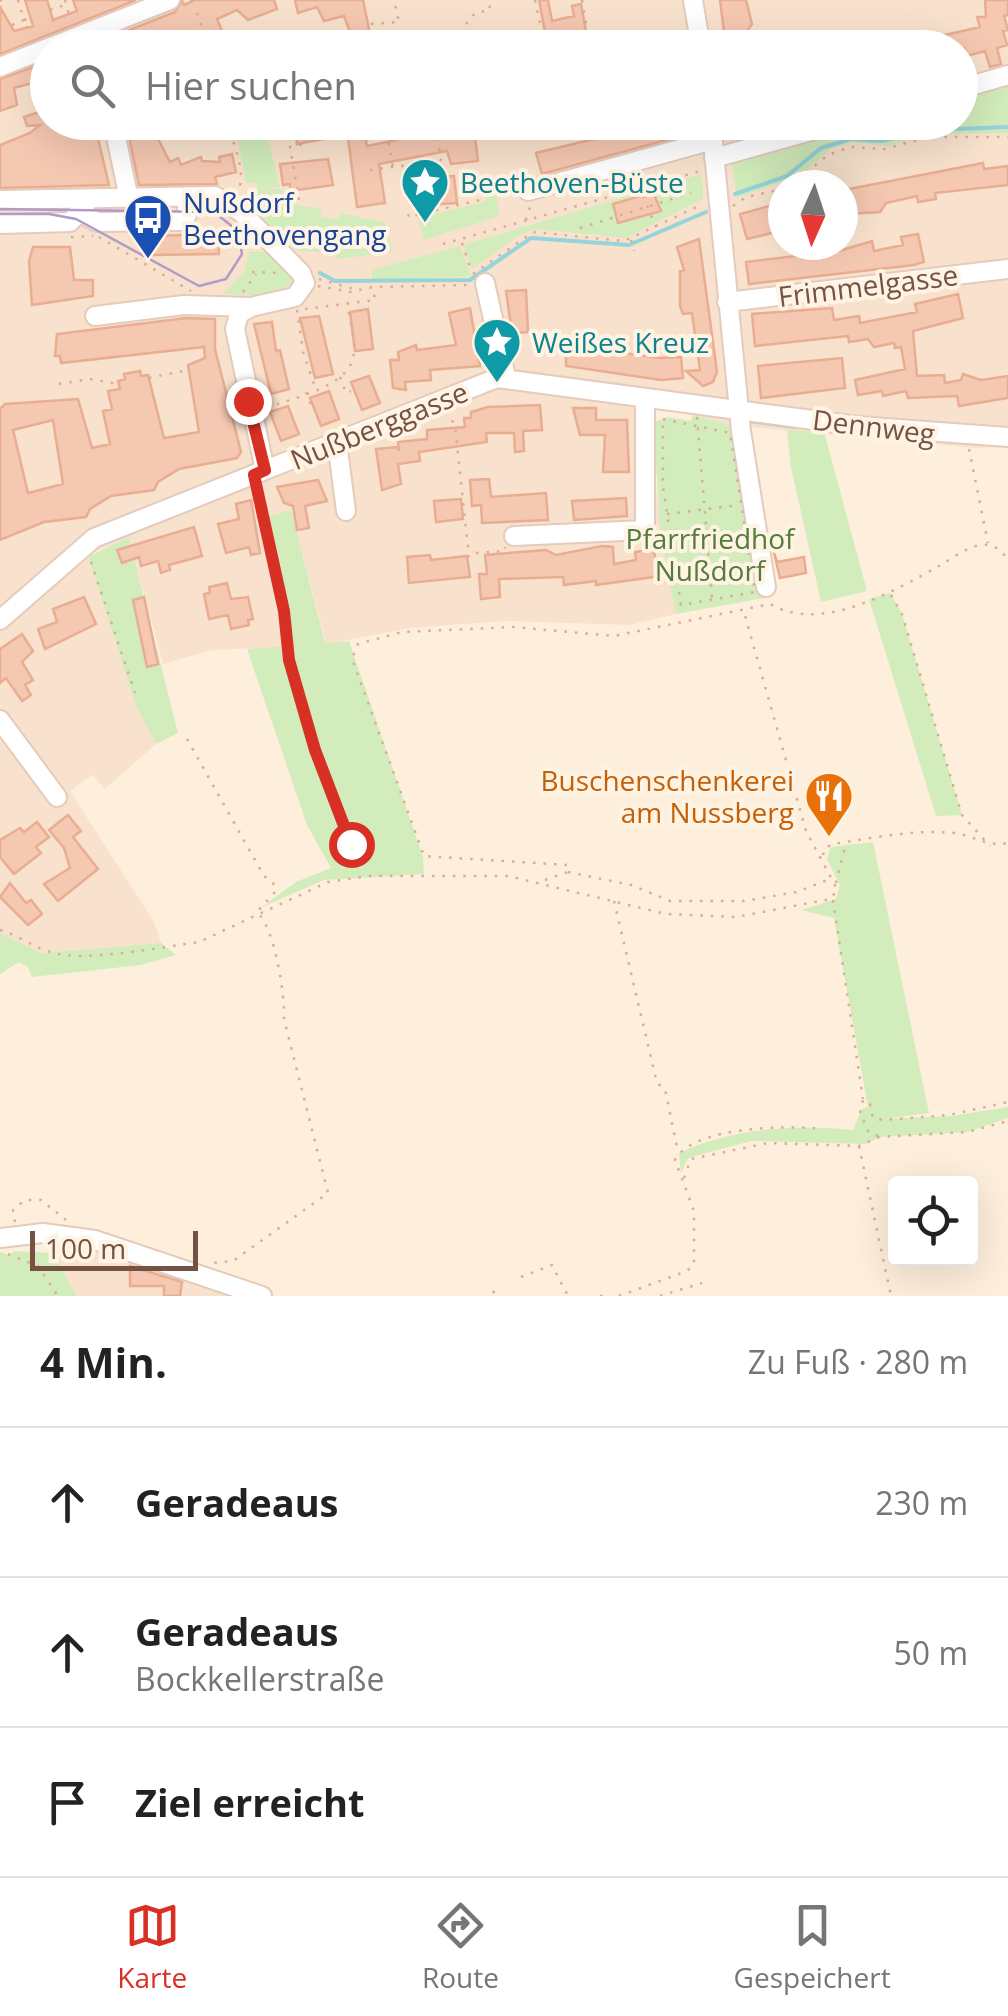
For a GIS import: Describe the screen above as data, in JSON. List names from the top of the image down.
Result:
{
  "streets": {
    "street": ["Frimmelgasse", "Nußberggasse", "Dennweg"]
  },
  "crossings": [
    ["Nußberggasse", "Dennweg"]
  ],
  "parks": ["Pfarrfriedhof Nußdorf"],
  "places": {
    "place": ["Beethoven-Büste", "Weißes Kreuz"],
    "bus stop": ["Nußdorf Beethovengang"],
    "restaurant": ["Buschenschenkerei am Nussberg"]
  },
  "scale_bar": "100 m",
  "north": "bottom",
  "page": {
    "search": "Hier suchen",
    "scale": "100 m",
    "heading": ["4 Min.", "Zu Fuß · 280 m"],
    "list": [
      ["Geradeaus", "230 m"],
      ["Geradeaus", "Bockkellerstraße", "50 m"],
      "Ziel erreicht"
    ],
    "nav": ["Karte", "Route", "Gespeichert"]
  }
}
